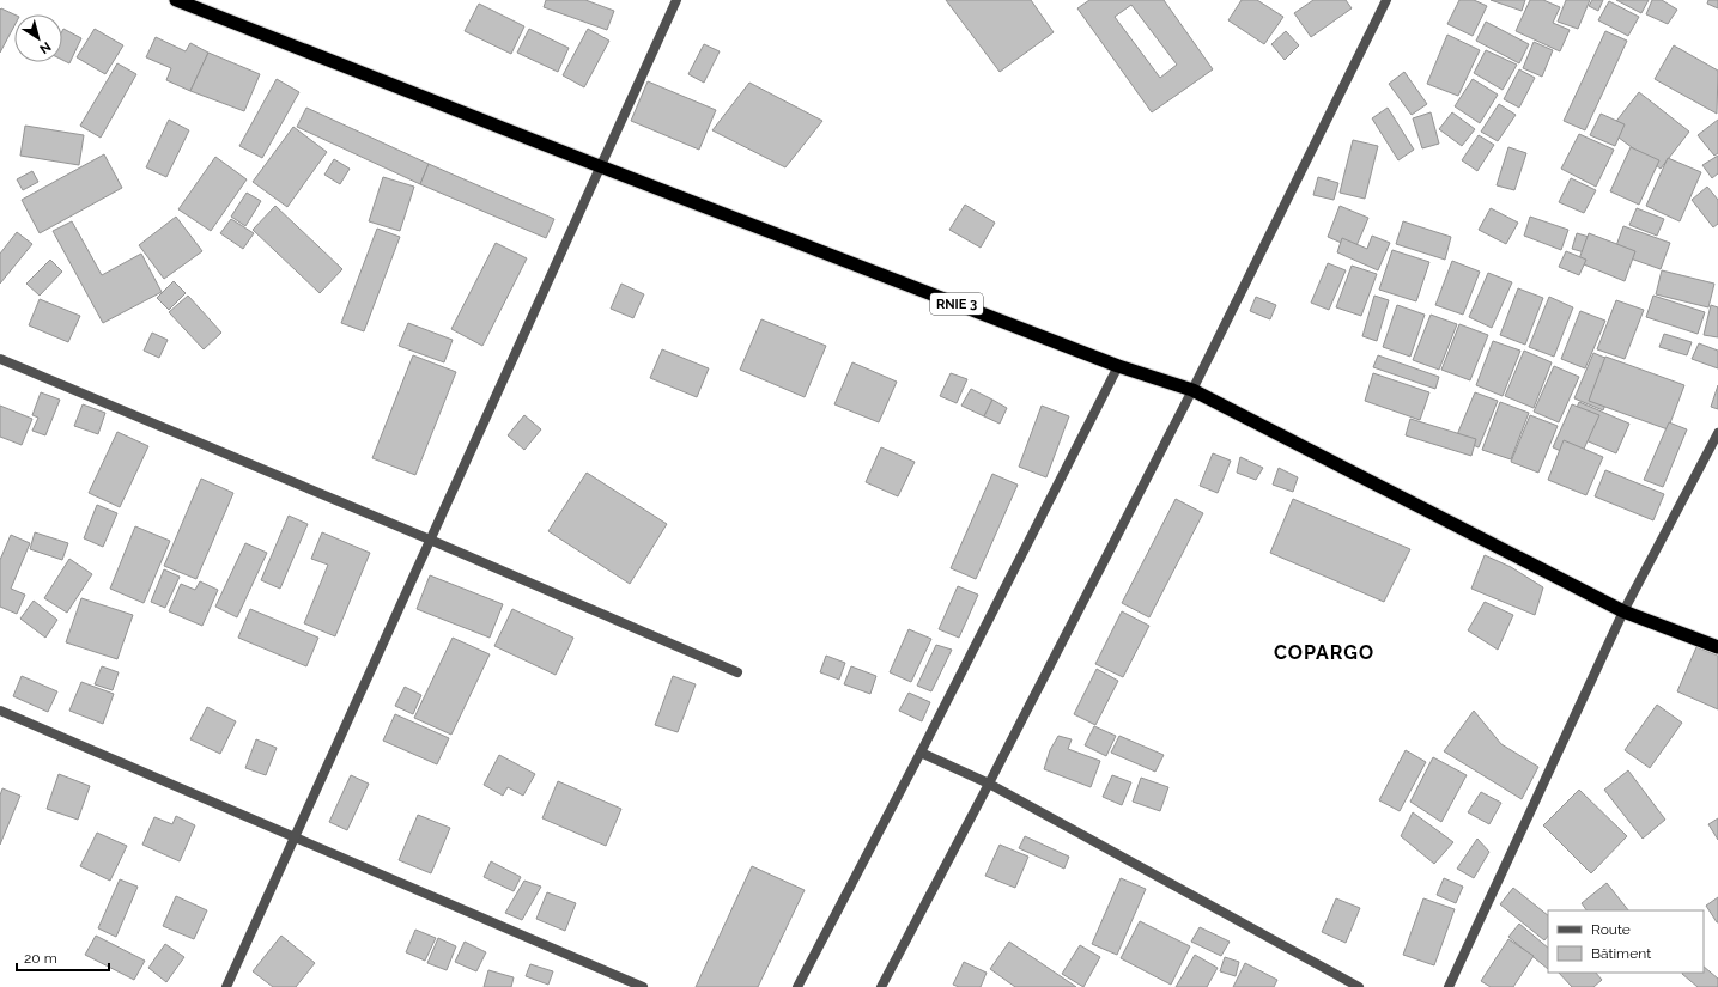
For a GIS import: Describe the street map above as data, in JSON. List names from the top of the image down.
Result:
{
  "streets": {
    "highway": ["RNIE 3"]
  },
  "districts": ["COPARGO"],
  "legend": ["Route", "Bâtiment"],
  "scale_bar": "20 m",
  "north": "bottom right"
}
